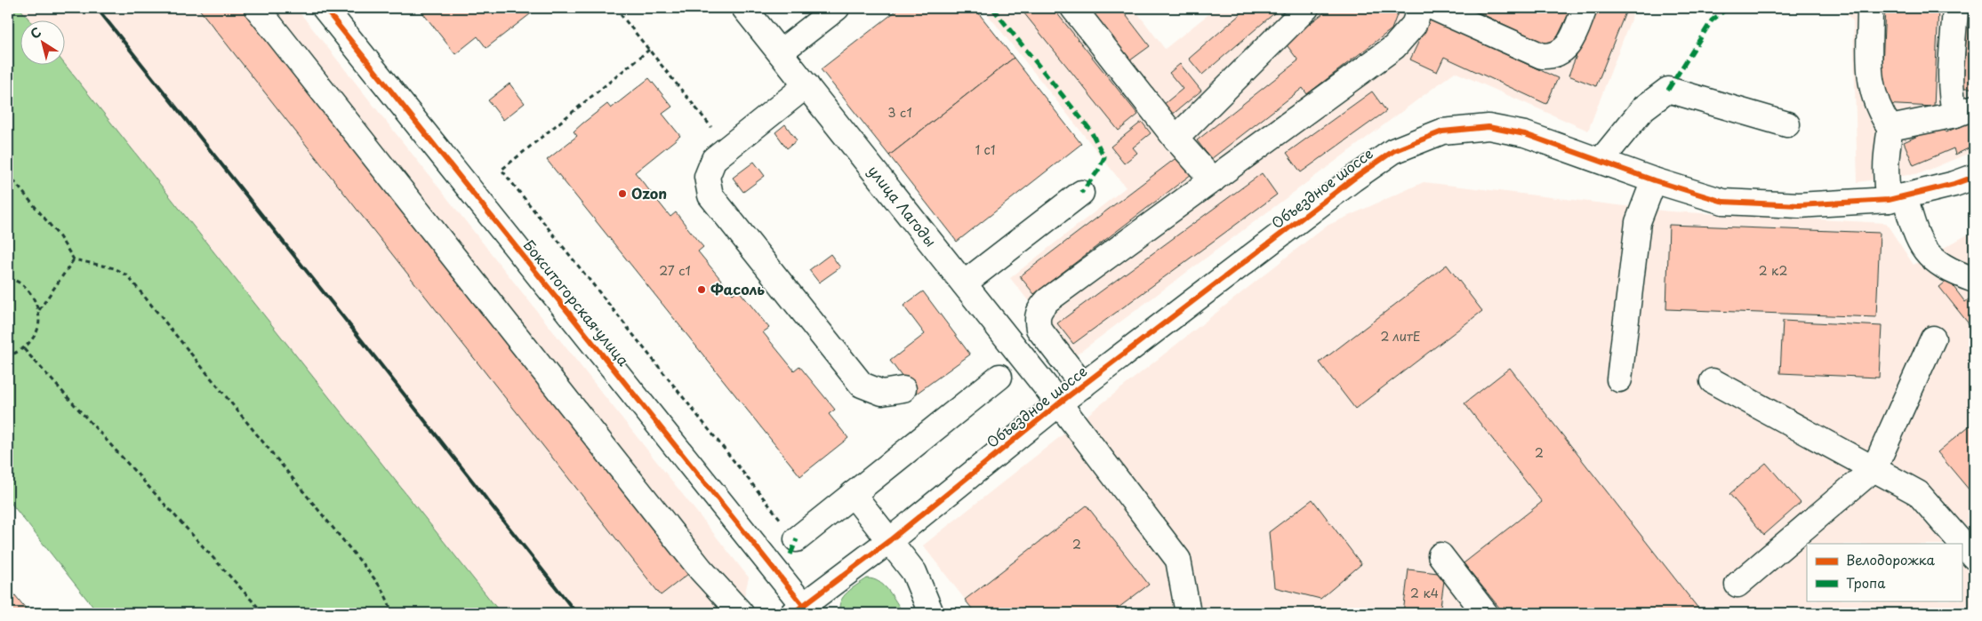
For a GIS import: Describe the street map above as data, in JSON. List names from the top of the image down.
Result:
{
  "streets": {
    "street": ["Объездное шоссе", "улица Лагоды", "Бокситогорская улица"]
  },
  "crossings": [
    ["Объездное шоссе", "улица Лагоды"],
    ["Объездное шоссе", "Бокситогорская улица"]
  ],
  "places": ["Ozon", "Фасоль"],
  "house_numbers": [
    "3 с1",
    "1 c1",
    "27 с1",
    "2 к2",
    "2 литЕ",
    "2",
    "2",
    "2 к4"
  ],
  "legend": ["Велодорожка", "Тропа"],
  "north": "top left"
}
